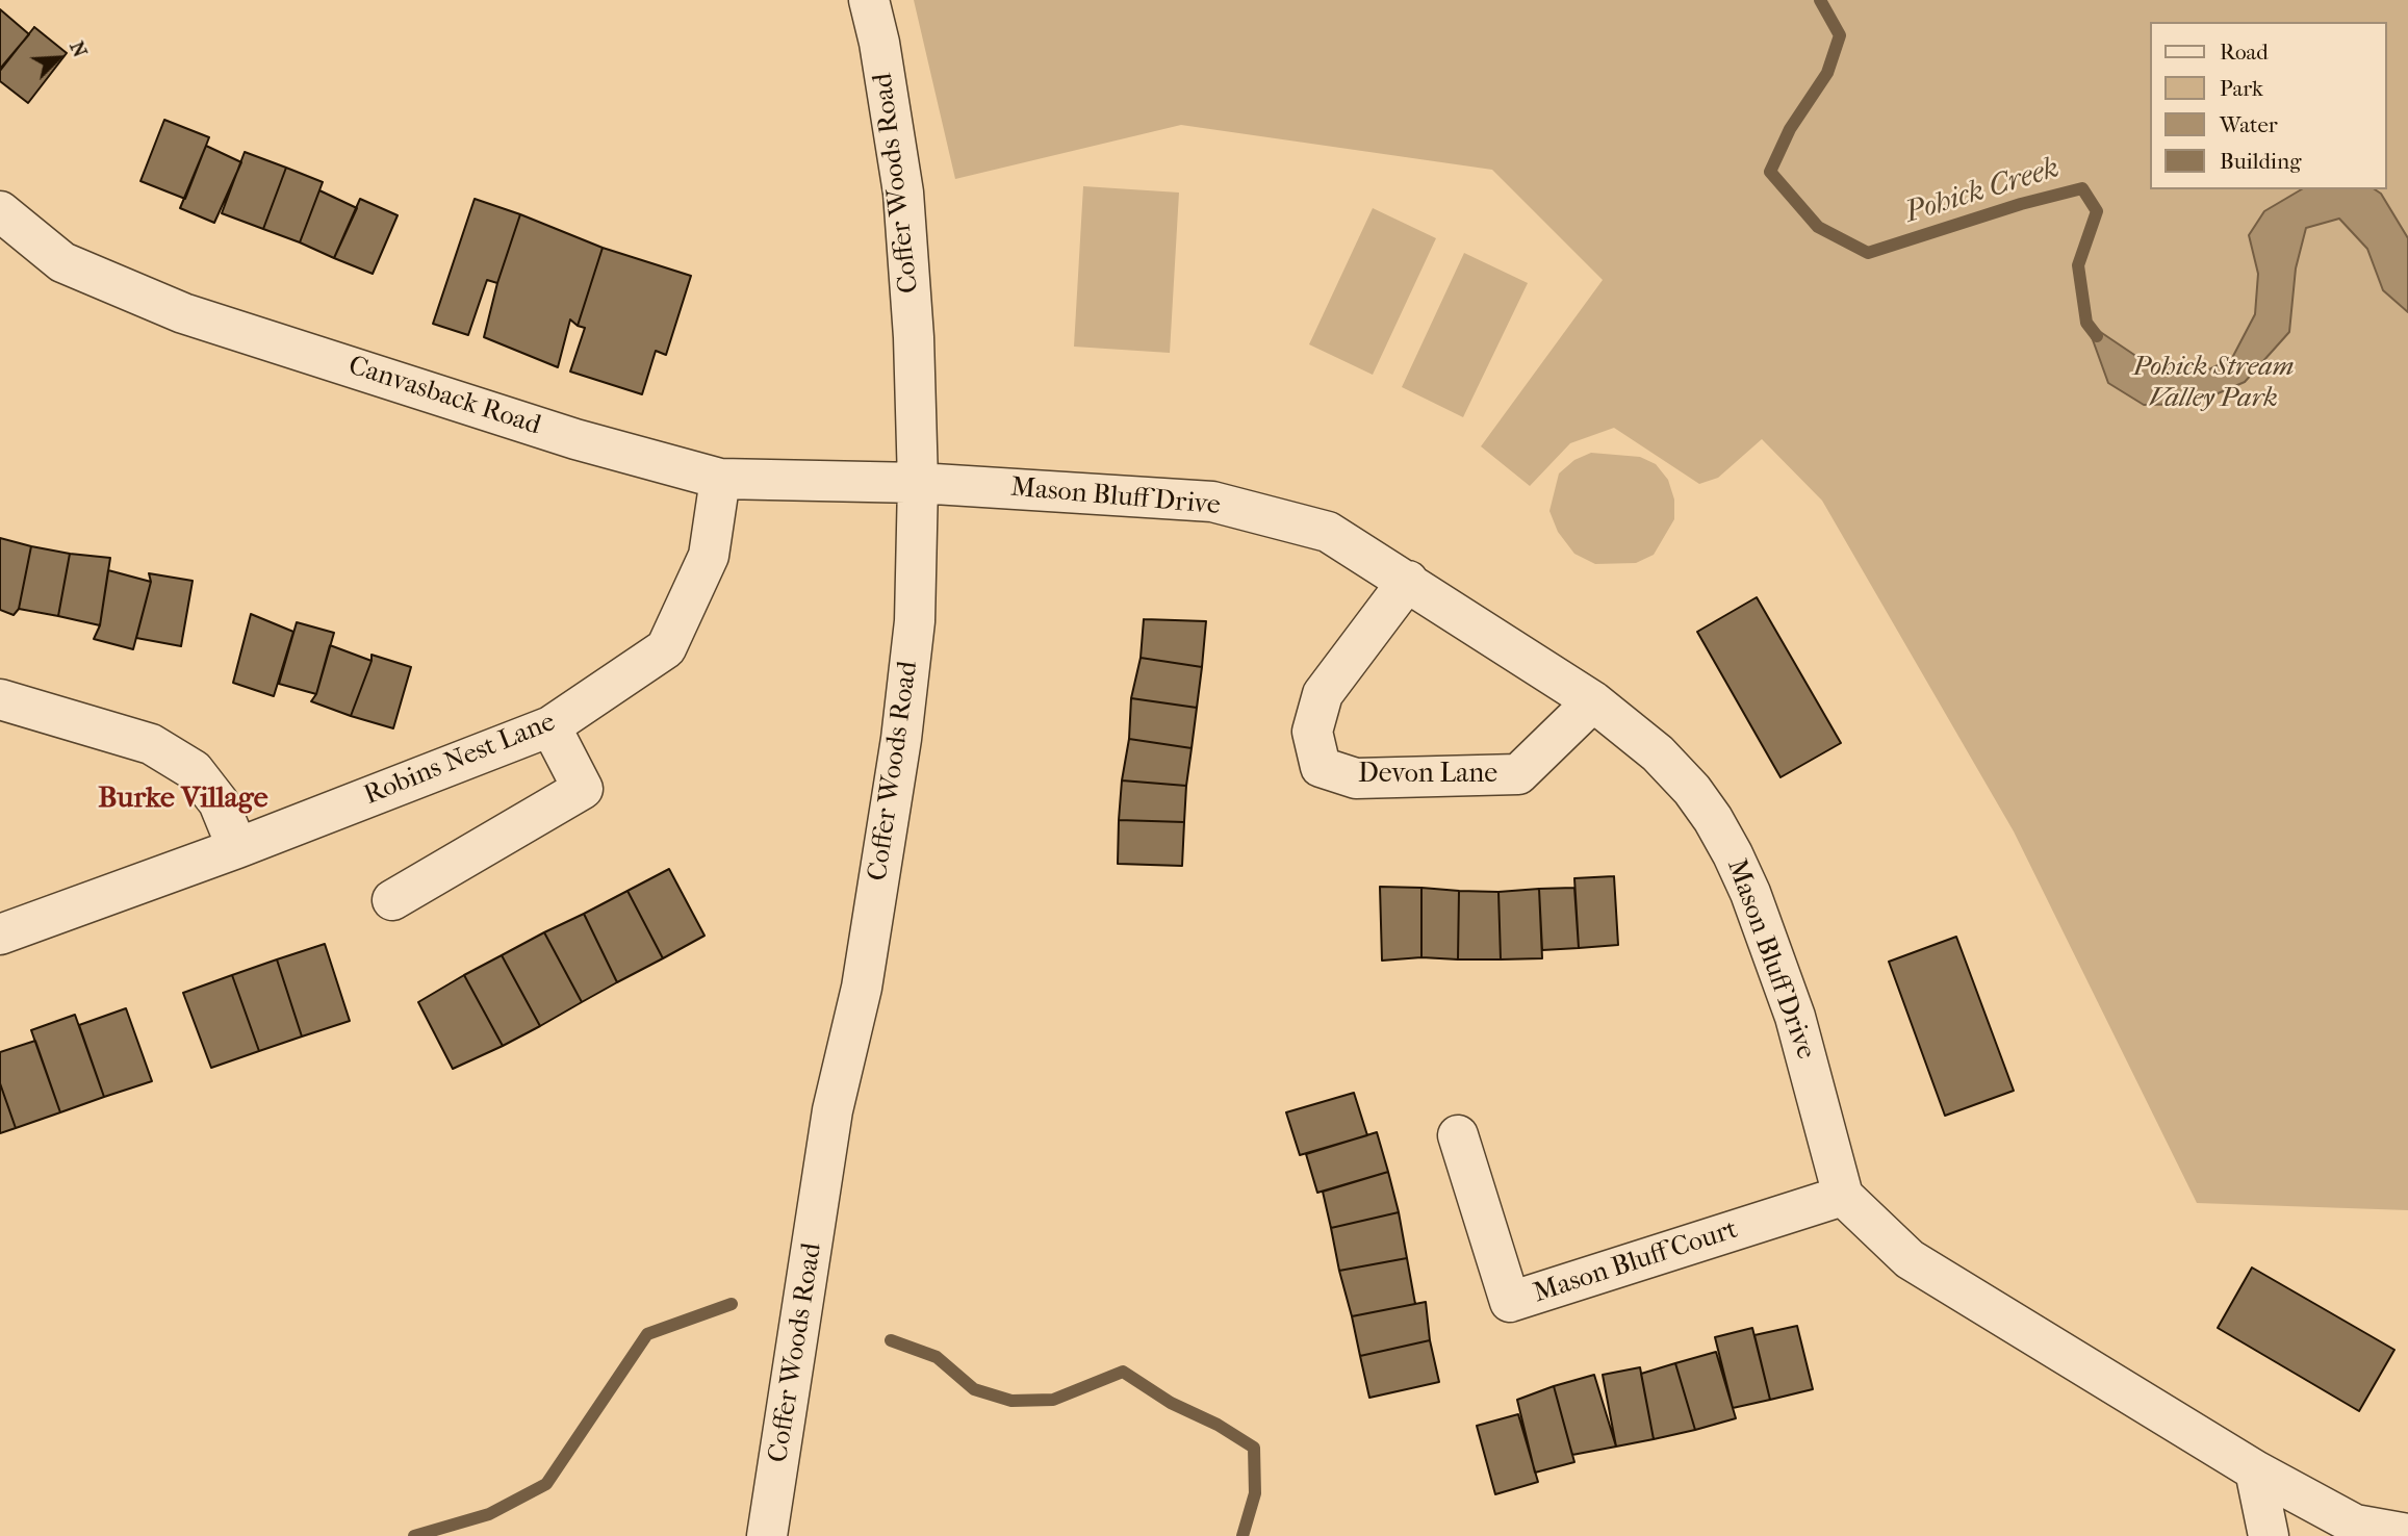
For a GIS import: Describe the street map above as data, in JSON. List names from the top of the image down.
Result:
{
  "streets": {
    "street": [
      "Coffer Woods Road",
      "Canvasback Road",
      "Mason Bluff Drive",
      "Robins Nest Lane",
      "Devon Lane",
      "Mason Bluff Court"
    ]
  },
  "crossings": [
    ["Coffer Woods Road", "Canvasback Road"],
    ["Coffer Woods Road", "Mason Bluff Drive"],
    ["Canvasback Road", "Mason Bluff Drive"],
    ["Canvasback Road", "Robins Nest Lane"],
    ["Mason Bluff Drive", "Devon Lane"],
    ["Mason Bluff Drive", "Mason Bluff Court"]
  ],
  "districts": ["Burke Village"],
  "water": ["Pohick Creek"],
  "parks": ["Pohick Stream Valley Park"],
  "legend": [
    "Road",
    "Park",
    "Water",
    "Building"
  ],
  "north": "top right"
}
